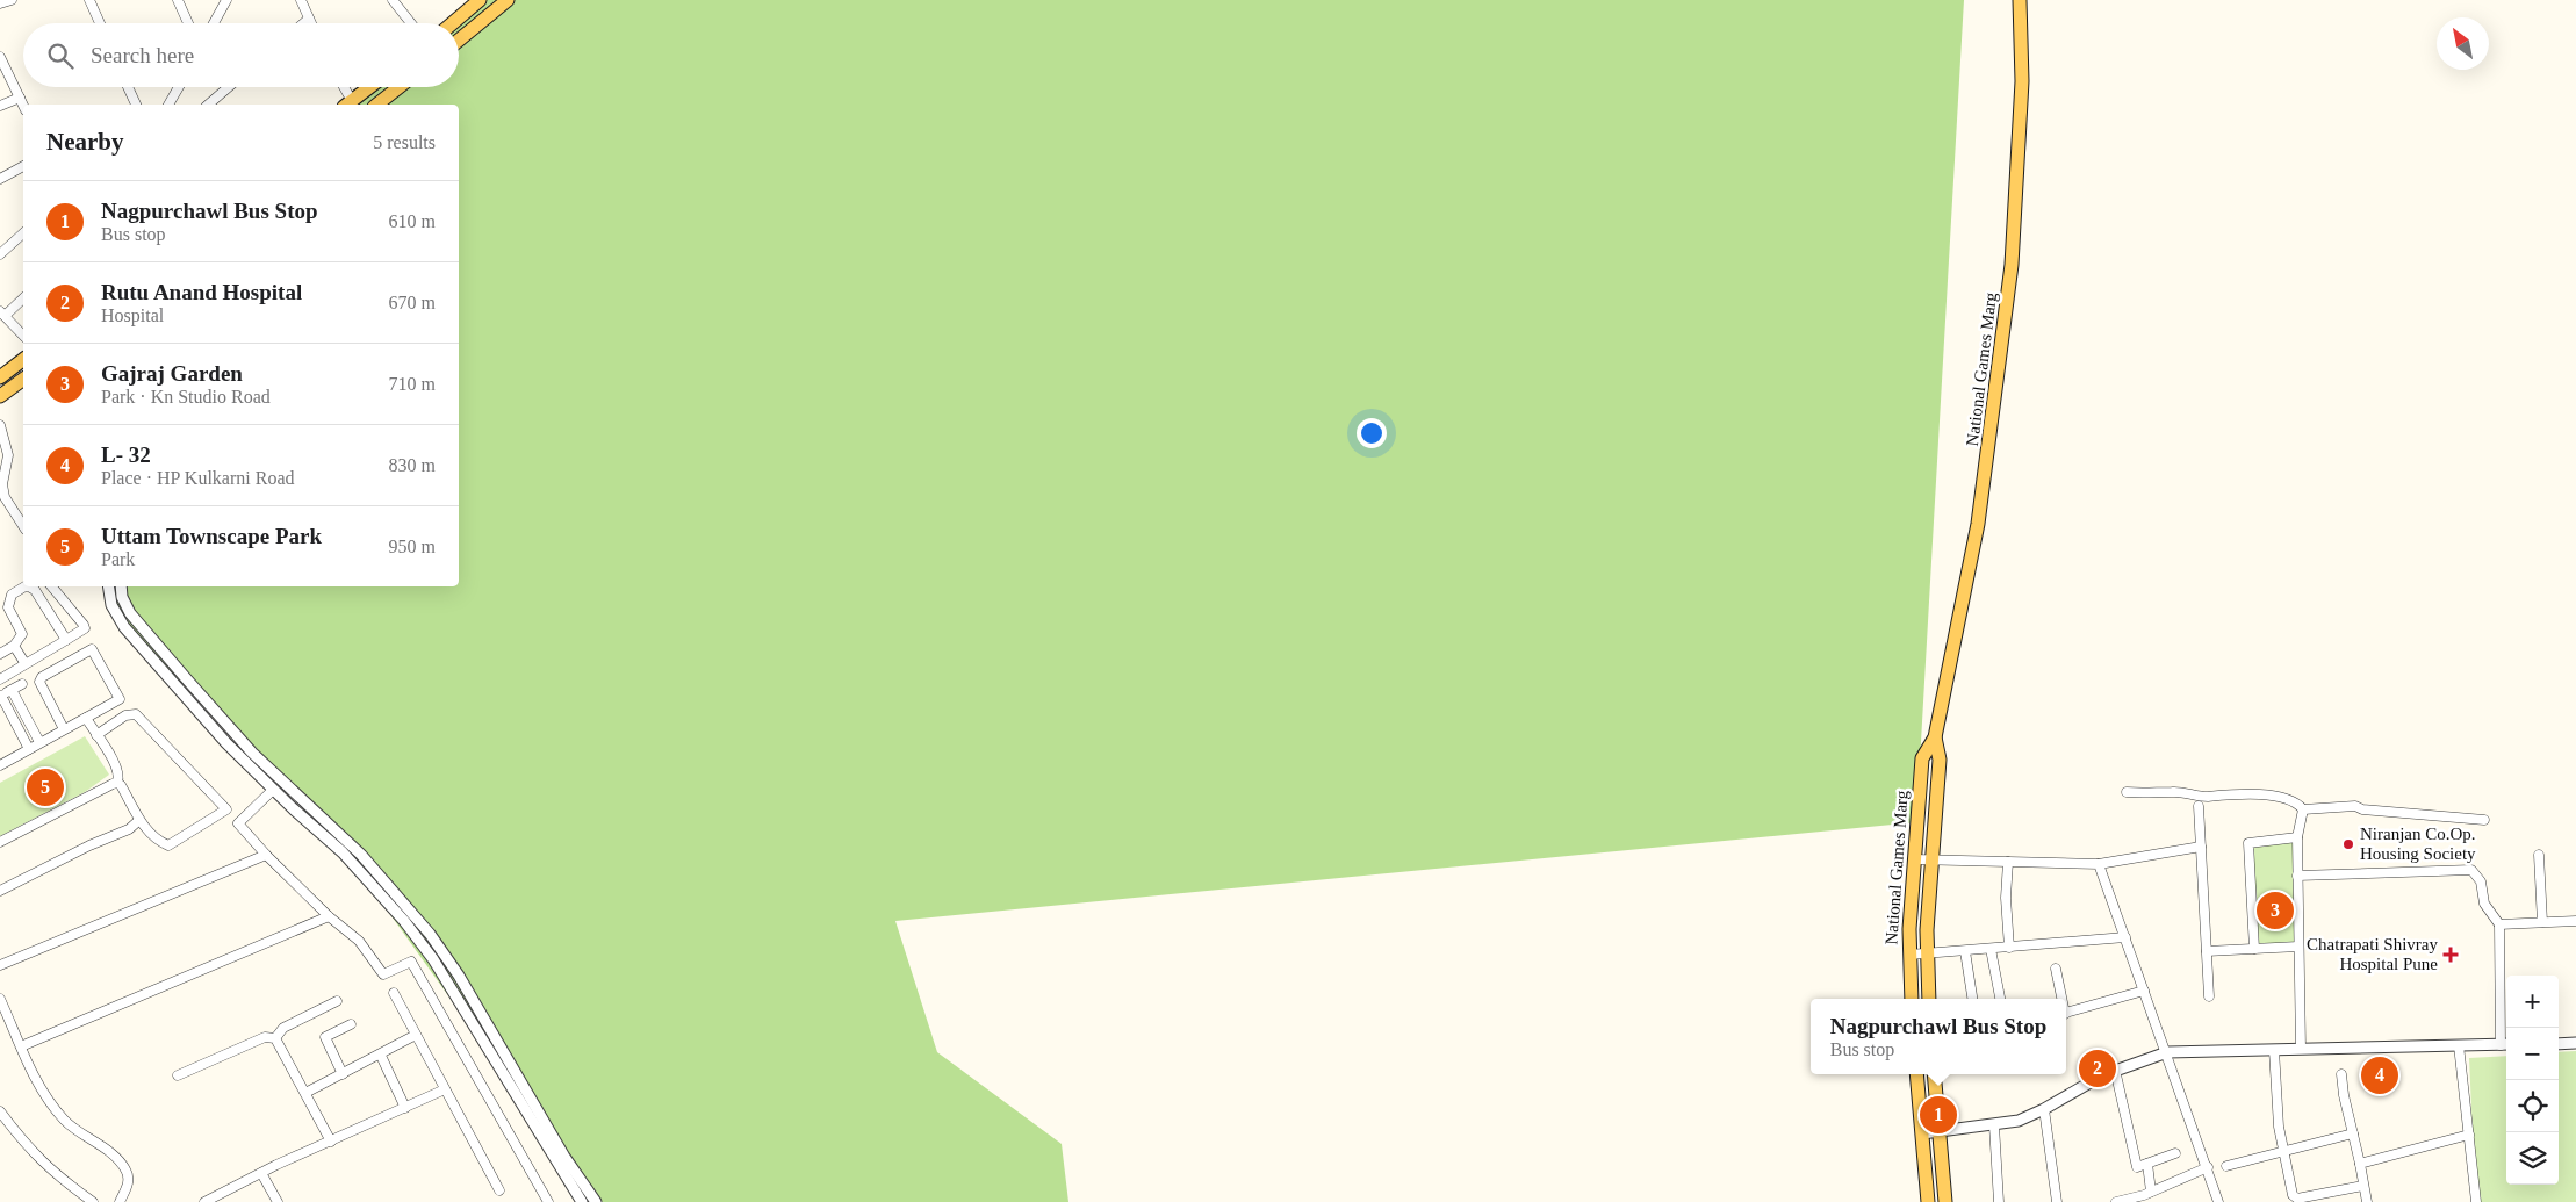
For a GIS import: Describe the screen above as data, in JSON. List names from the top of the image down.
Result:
{
  "streets": {
    "main road": ["National Games Marg"]
  },
  "places": {
    "other": ["Niranjan Co.Op. Housing Society"],
    "health": ["Chatrapati Shivray Hospital Pune"]
  },
  "north": "top left",
  "page": {
    "search": "Search here",
    "heading": ["Nearby", "5 results"],
    "list": [
      {
        "mark": "1",
        "name": "Nagpurchawl Bus Stop",
        "note": "Bus stop",
        "value": "610 m"
      },
      {
        "mark": "2",
        "name": "Rutu Anand Hospital",
        "note": "Hospital",
        "value": "670 m"
      },
      {
        "mark": "3",
        "name": "Gajraj Garden",
        "note": "Park · Kn Studio Road",
        "value": "710 m"
      },
      {
        "mark": "4",
        "name": "L- 32",
        "note": "Place · HP Kulkarni Road",
        "value": "830 m"
      },
      {
        "mark": "5",
        "name": "Uttam Townscape Park",
        "note": "Park",
        "value": "950 m"
      }
    ],
    "pins": [
      "5",
      "3",
      "2",
      "4",
      "1"
    ],
    "map_buttons": ["+", "−"],
    "popup": ["Nagpurchawl Bus Stop", "Bus stop"]
  }
}
